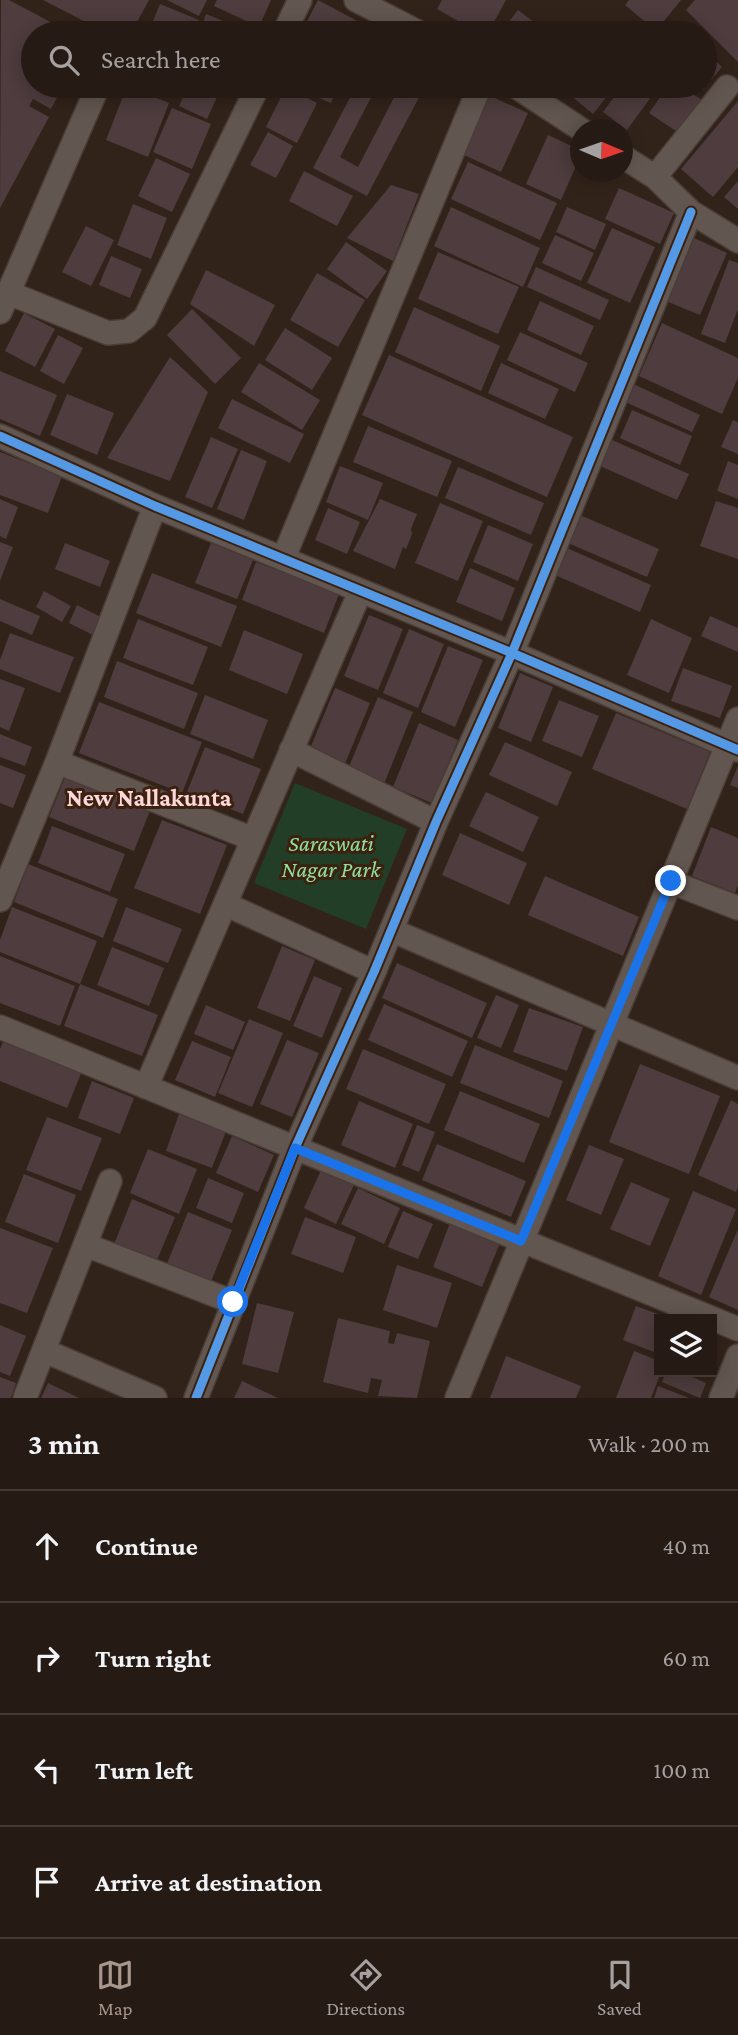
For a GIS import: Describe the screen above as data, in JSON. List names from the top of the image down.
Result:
{
  "districts": ["New Nallakunta"],
  "parks": ["Saraswati Nagar Park"],
  "north": "right",
  "page": {
    "search": "Search here",
    "heading": ["3 min", "Walk · 200 m"],
    "list": [
      ["Continue", "40 m"],
      ["Turn right", "60 m"],
      ["Turn left", "100 m"],
      "Arrive at destination"
    ],
    "nav": ["Map", "Directions", "Saved"]
  }
}
